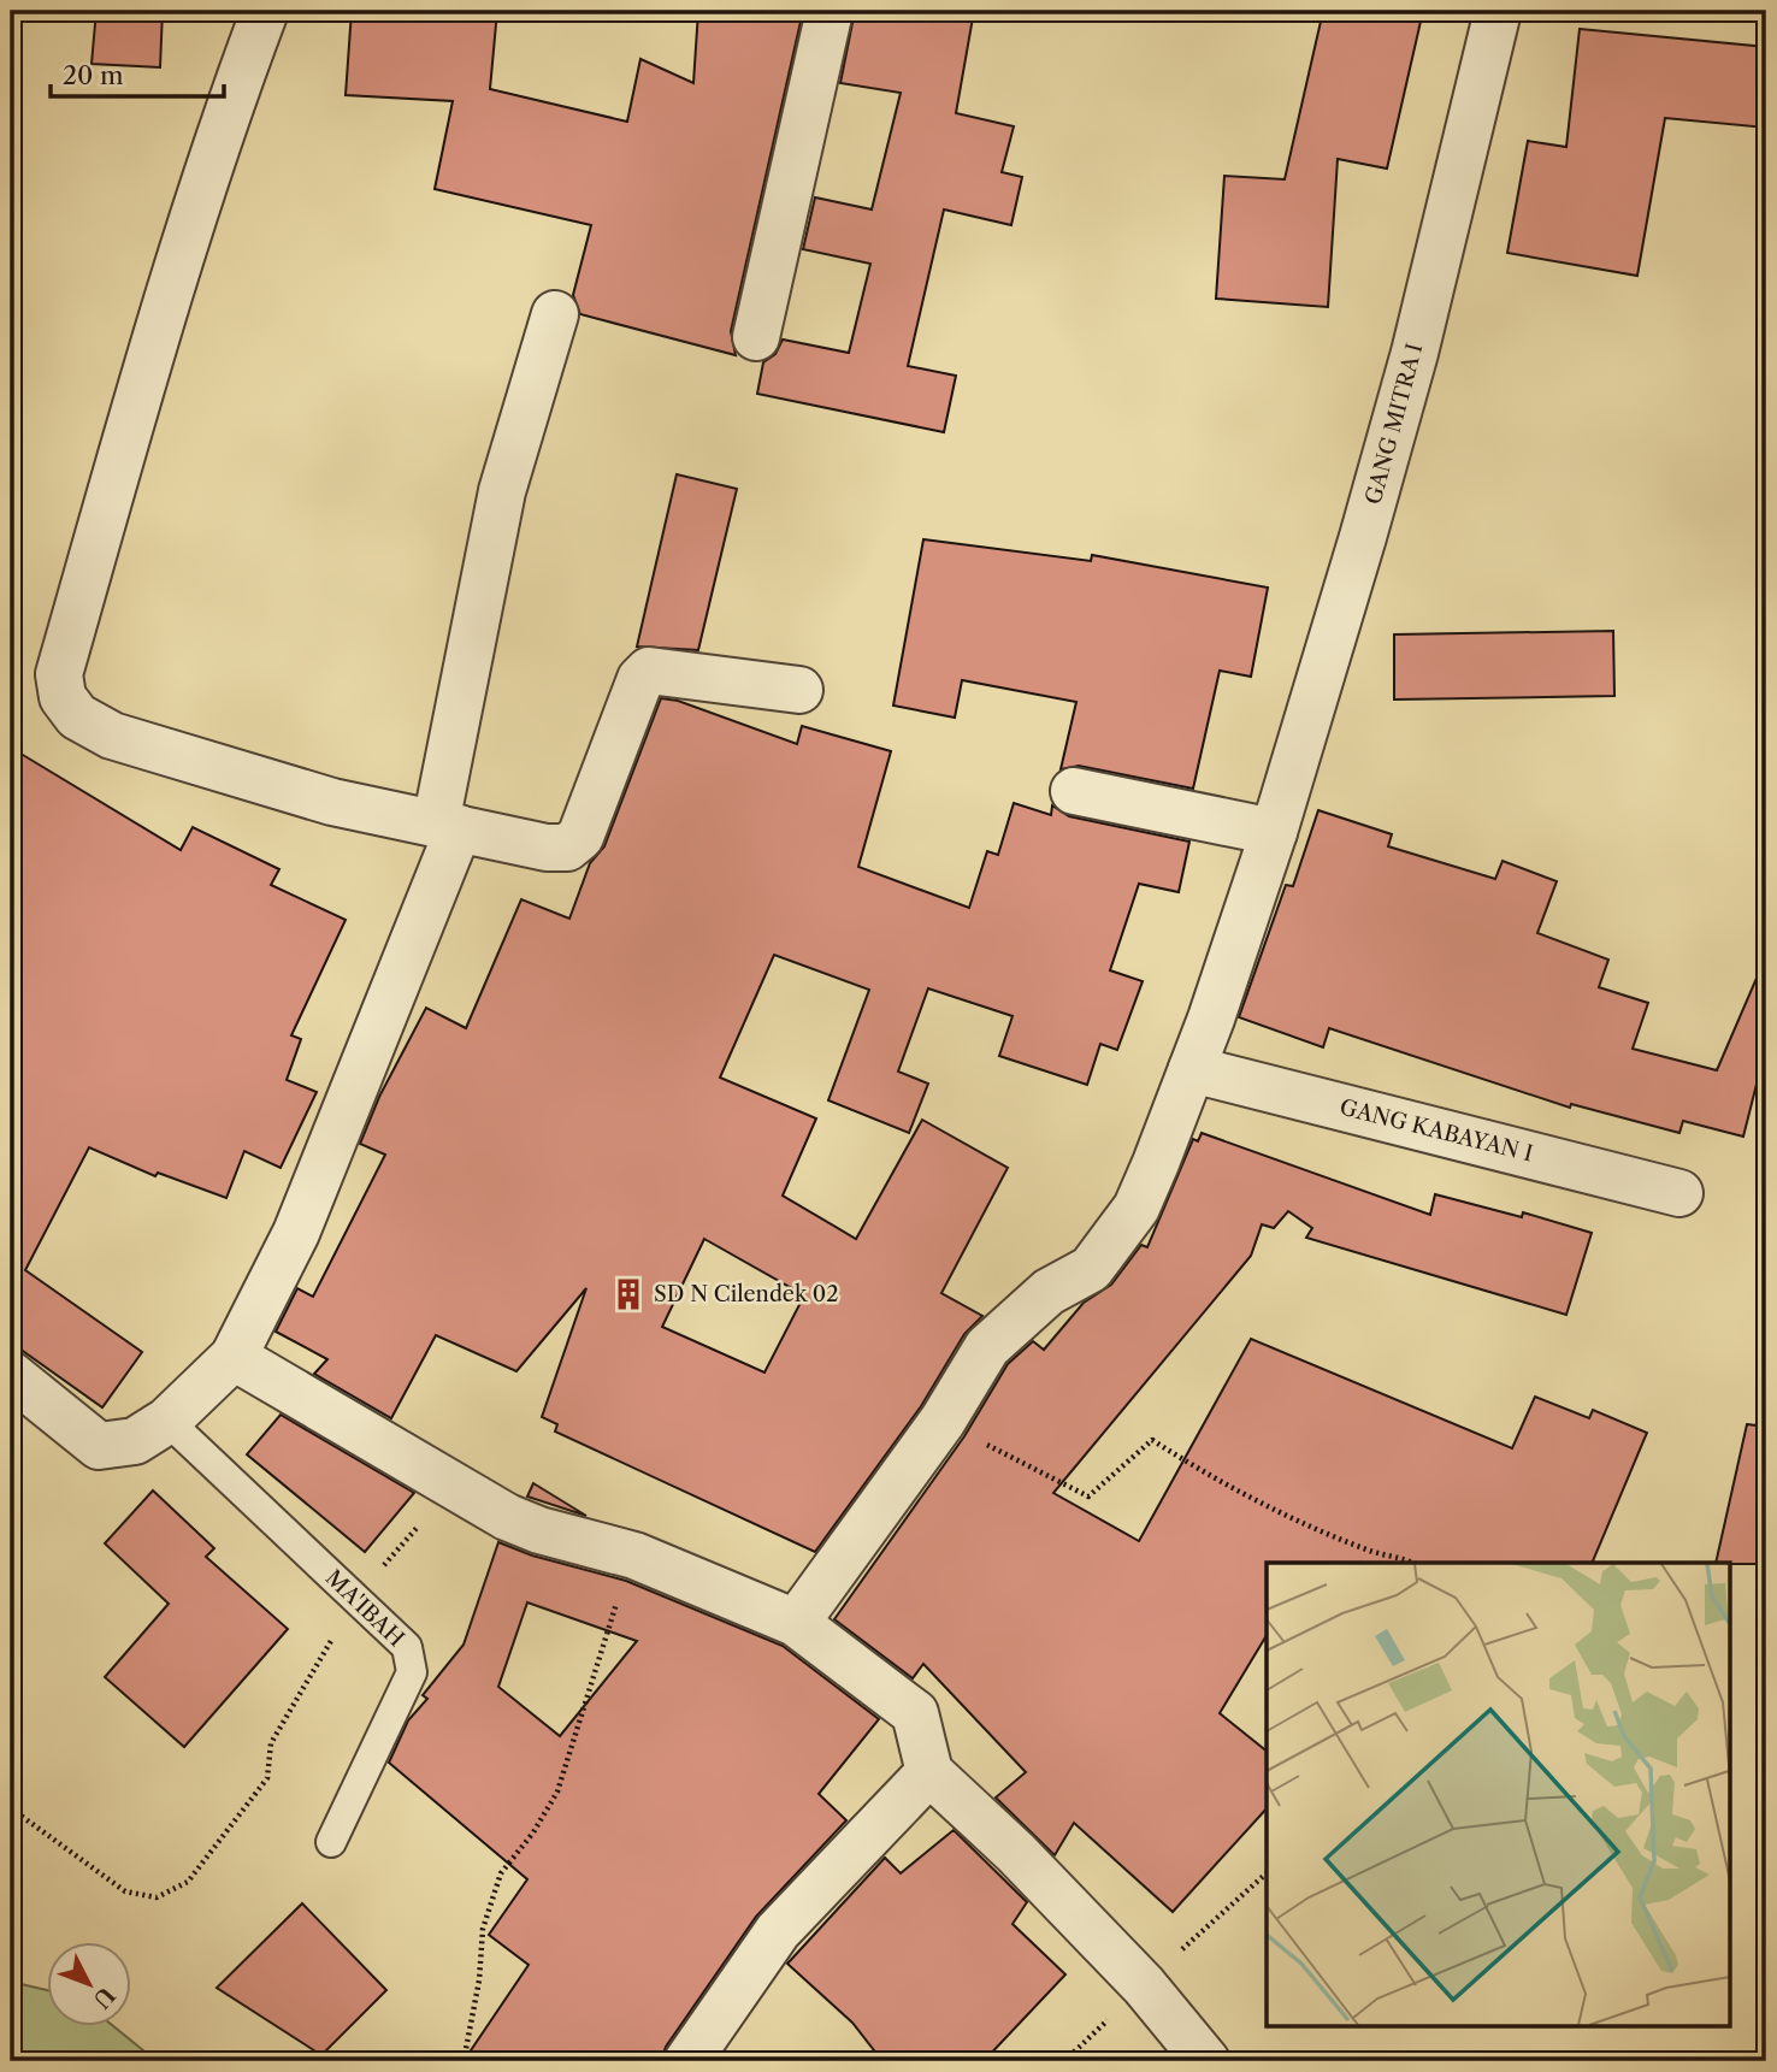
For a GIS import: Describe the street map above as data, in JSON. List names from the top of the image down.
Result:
{
  "streets": {
    "street": ["GANG MITRA I", "GANG KABAYAN I"],
    "lane": ["MA'IBAH"]
  },
  "crossings": [
    ["GANG MITRA I", "GANG KABAYAN I"]
  ],
  "places": {
    "building": ["SD N Cilendek 02"]
  },
  "scale_bar": "20 m",
  "north": "bottom right"
}
